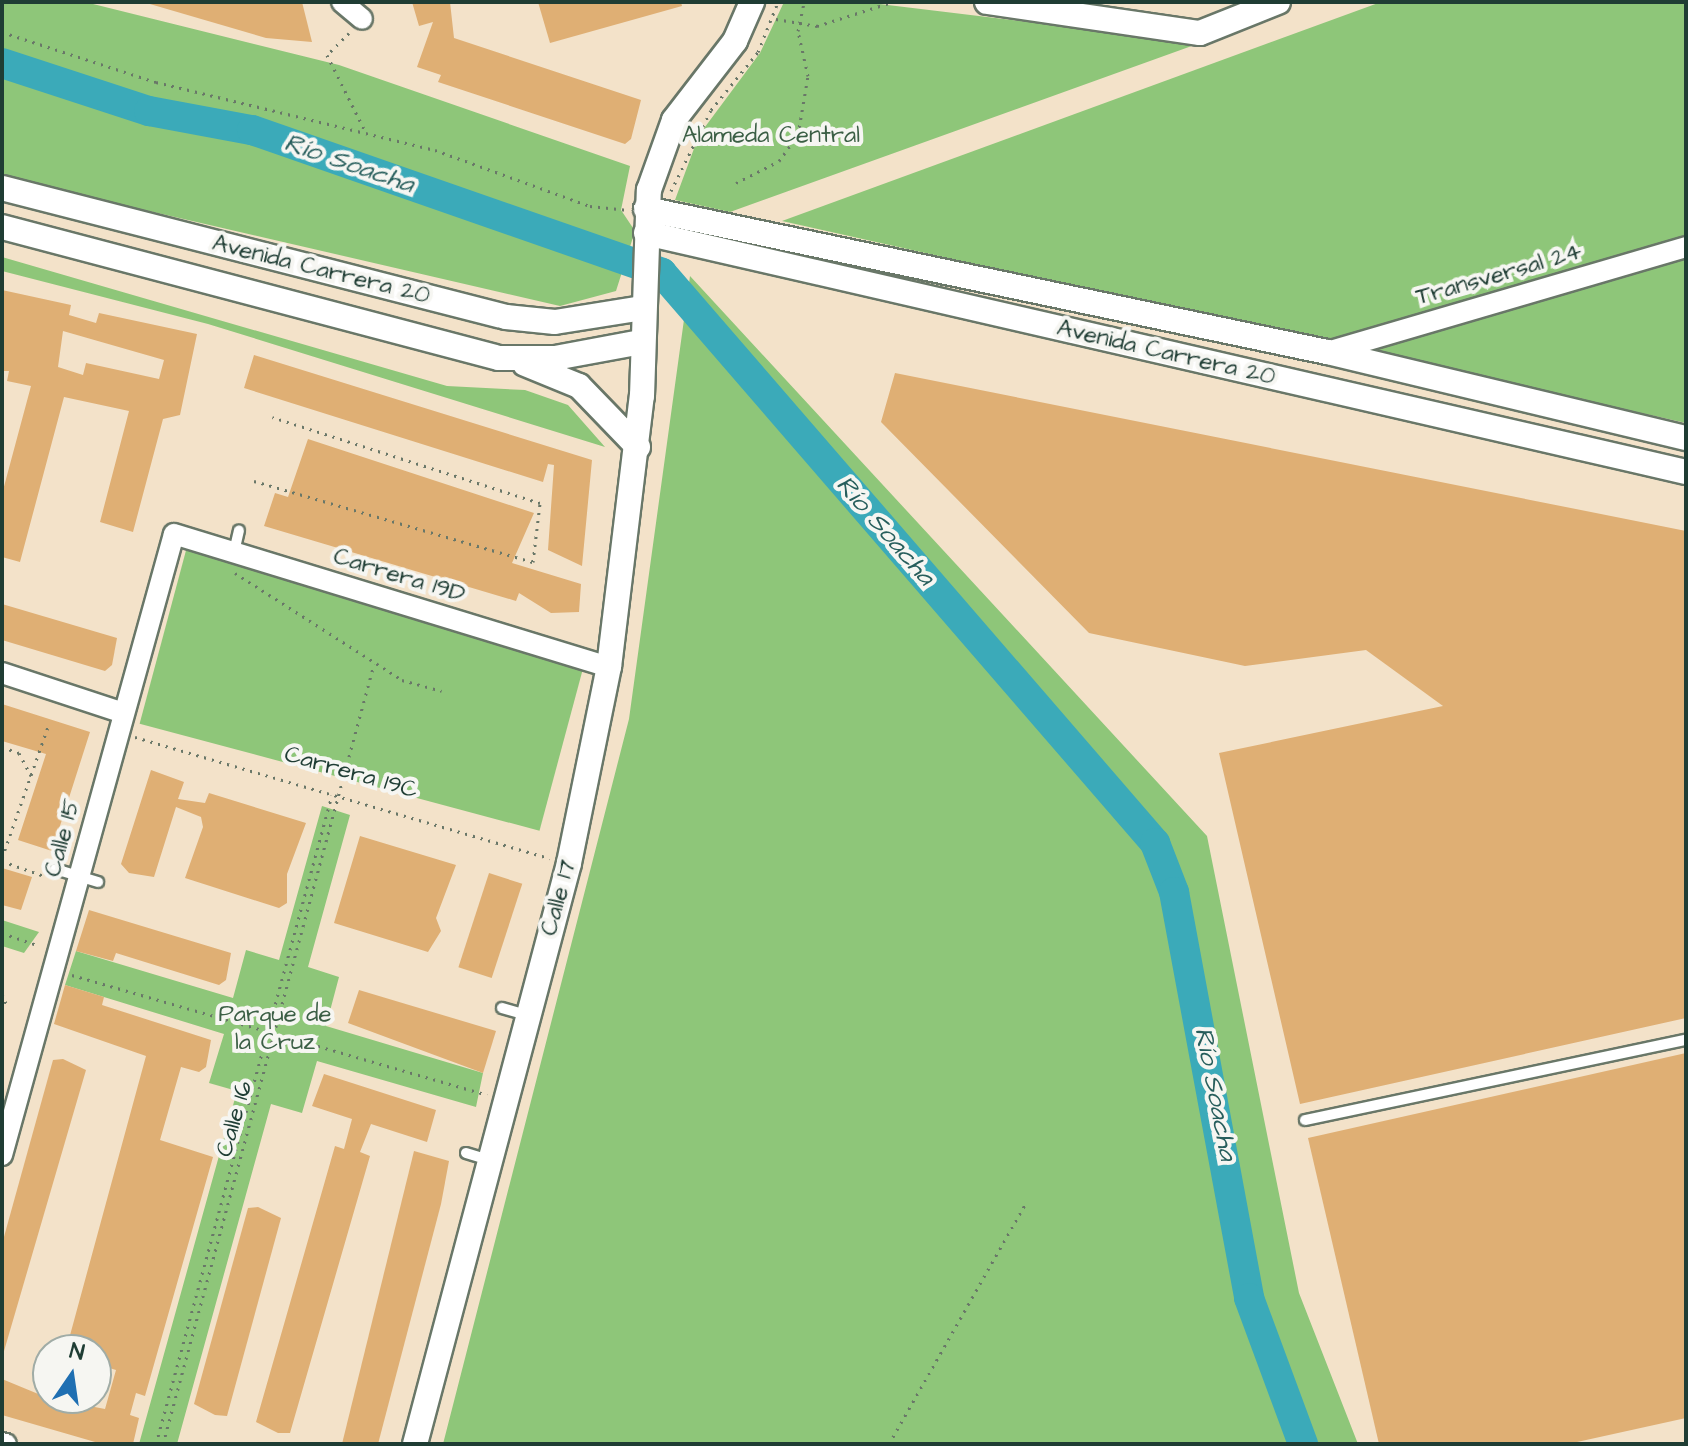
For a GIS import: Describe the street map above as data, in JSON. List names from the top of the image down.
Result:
{
  "streets": {
    "street": [
      "Avenida Carrera 20",
      "Transversal 24",
      "Carrera 19D",
      "Calle 15",
      "Calle 17"
    ],
    "path": ["Carrera 19C", "Calle 16"]
  },
  "crossings": [
    ["Avenida Carrera 20", "Transversal 24"],
    ["Avenida Carrera 20", "Calle 17"],
    ["Carrera 19D", "Calle 15"],
    ["Carrera 19D", "Calle 17"],
    ["Carrera 19C", "Calle 15"],
    ["Carrera 19C", "Calle 17"],
    ["Carrera 19C", "Calle 16"]
  ],
  "water": ["Río Soacha"],
  "parks": ["Alameda Central", "Parque de la Cruz"],
  "north": "top"
}
